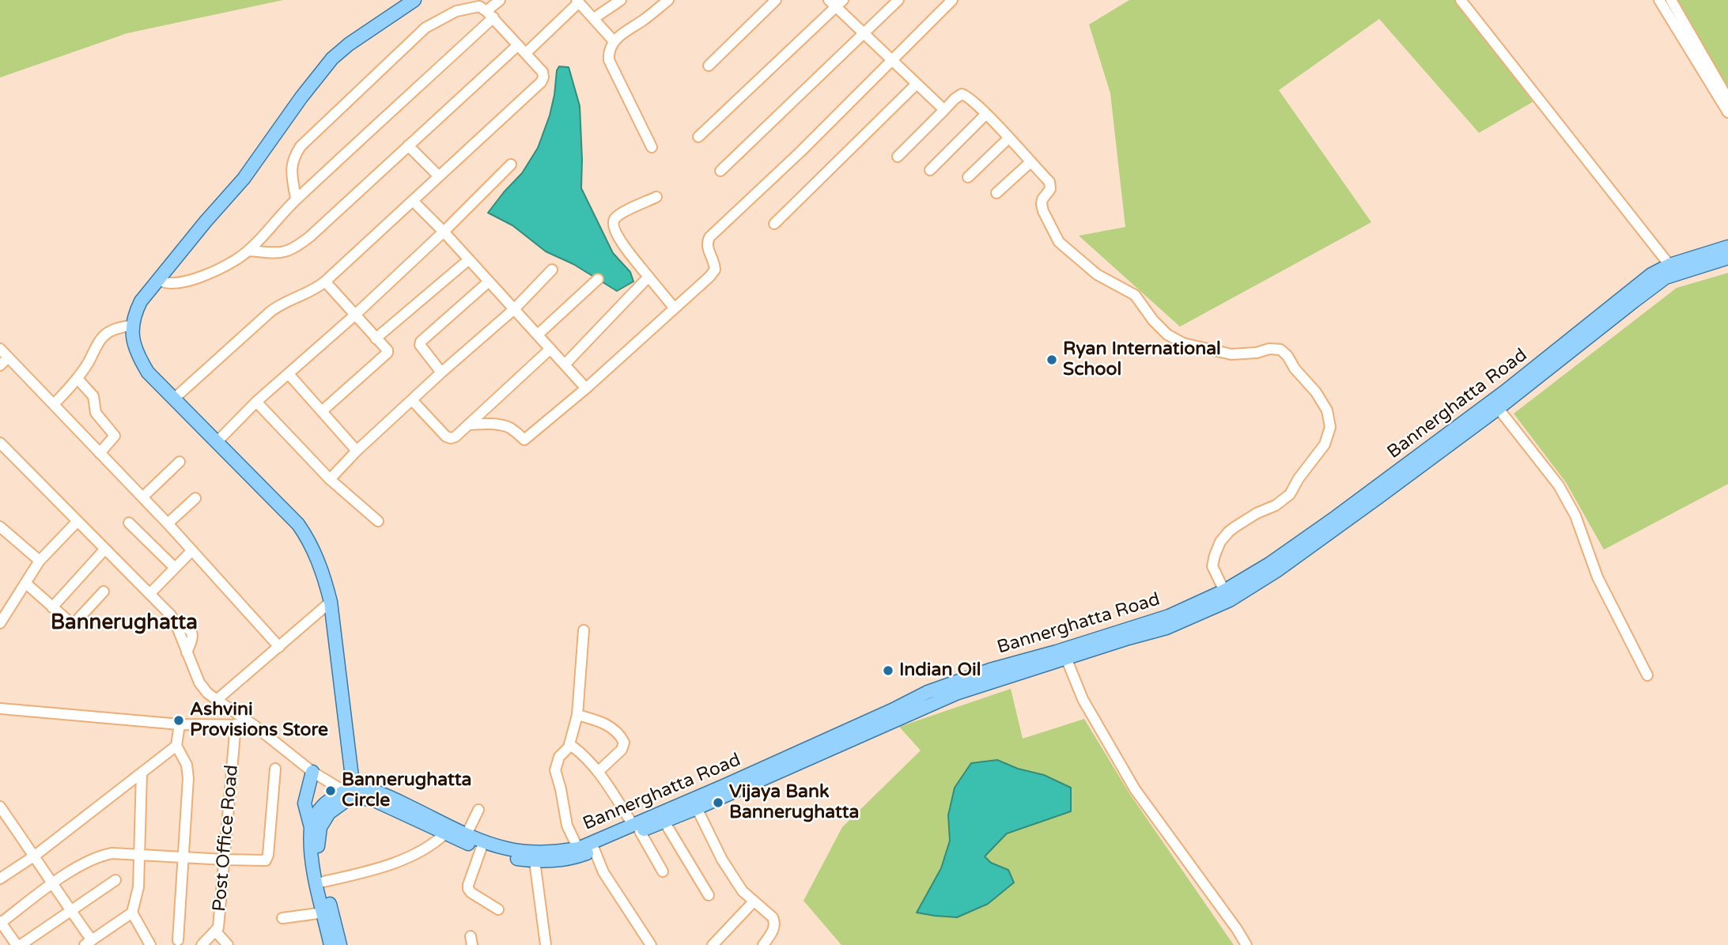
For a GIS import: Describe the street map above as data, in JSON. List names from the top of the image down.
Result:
{
  "streets": {
    "main road": ["Bannerghatta Road"],
    "street": ["Post Office Road"]
  },
  "districts": ["Bannerughatta"],
  "places": [
    "Ryan International School",
    "Indian Oil",
    "Ashvini Provisions Store",
    "Bannerughatta Circle",
    "Vijaya Bank Bannerughatta"
  ]
}
